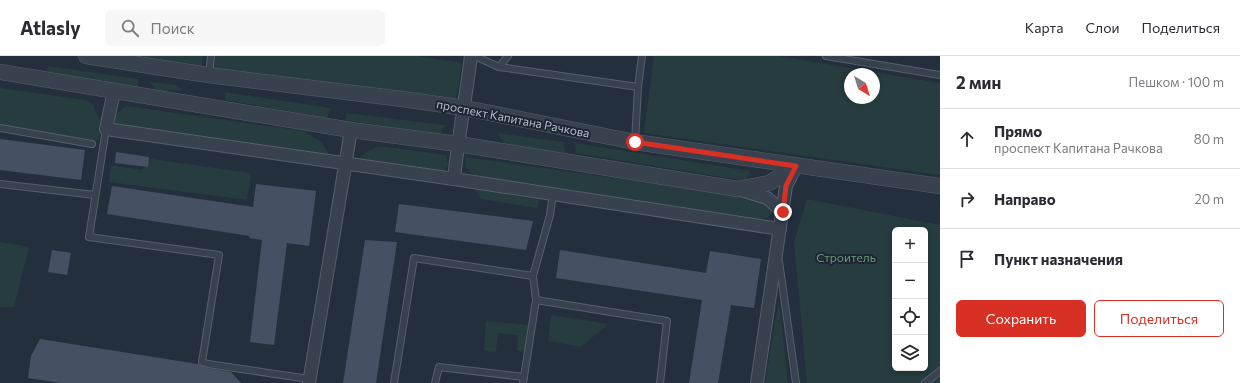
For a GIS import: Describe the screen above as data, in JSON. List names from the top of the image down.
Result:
{
  "streets": {
    "street": ["проспект Капитана Рачкова"]
  },
  "parks": ["Строитель"],
  "north": "bottom right",
  "page": {
    "header": "Atlasly",
    "search": "Поиск",
    "nav": ["Карта", "Слои", "Поделиться"],
    "heading": ["2 мин", "Пешком · 100 m"],
    "list": [
      ["Прямо", "проспект Капитана Рачкова", "80 m"],
      ["Направо", "20 m"],
      "Пункт назначения"
    ],
    "map_buttons": ["+", "−"],
    "buttons": ["Сохранить", "Поделиться"]
  }
}
